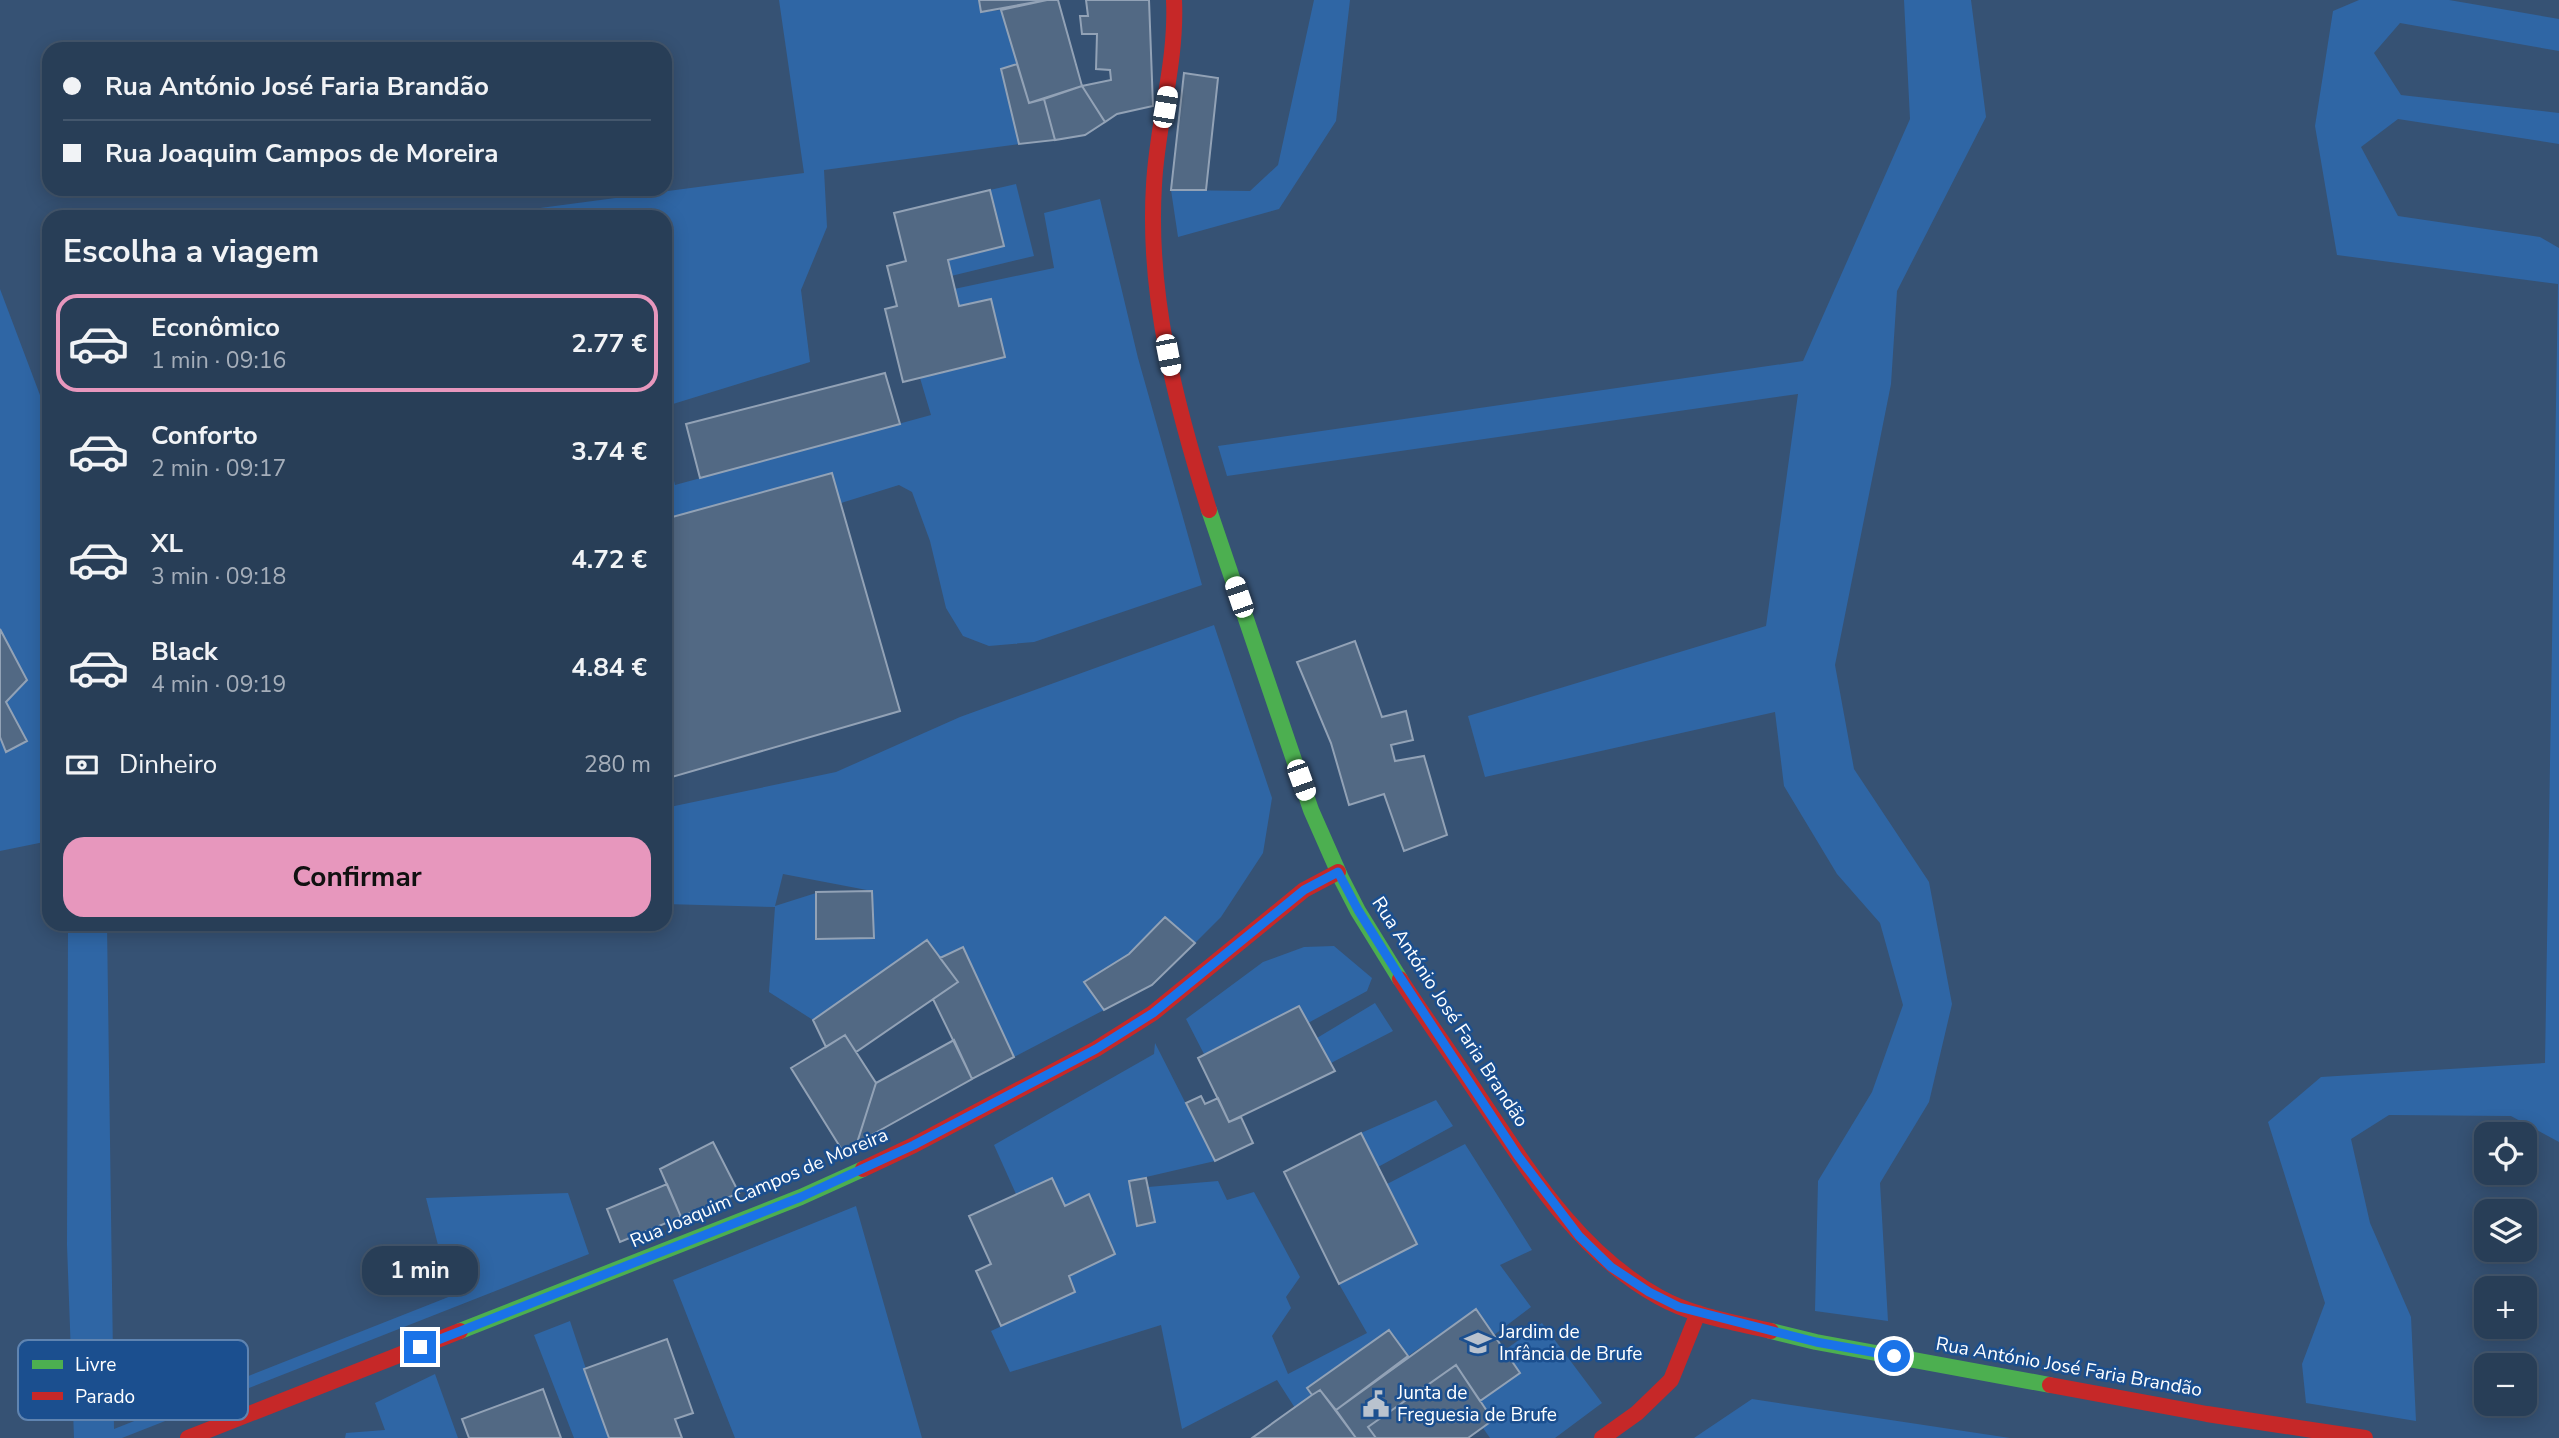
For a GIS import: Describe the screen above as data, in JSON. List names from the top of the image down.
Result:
{
  "streets": {
    "street": ["Rua António José Faria Brandão", "Rua Joaquim Campos de Moreira"]
  },
  "crossings": [
    ["Rua António José Faria Brandão", "Rua Joaquim Campos de Moreira"]
  ],
  "places": {
    "school or university": ["Jardim de Infância de Brufe"],
    "public building": ["Junta de Freguesia de Brufe"]
  },
  "legend": ["Livre", "Parado"],
  "page": {
    "banner": ["Rua António José Faria Brandão", "Rua Joaquim Campos de Moreira"],
    "heading": "Escolha a viagem",
    "list": [
      {
        "name": "Econômico",
        "note": "1 min · 09:16",
        "value": "2.77 €"
      },
      {
        "name": "Conforto",
        "note": "2 min · 09:17",
        "value": "3.74 €"
      },
      {
        "name": "XL",
        "note": "3 min · 09:18",
        "value": "4.72 €"
      },
      {
        "name": "Black",
        "note": "4 min · 09:19",
        "value": "4.84 €"
      }
    ],
    "pay": ["Dinheiro", "280 m"],
    "buttons": "Confirmar",
    "map_buttons": ["+", "−"],
    "bubble": "1 min"
  }
}
